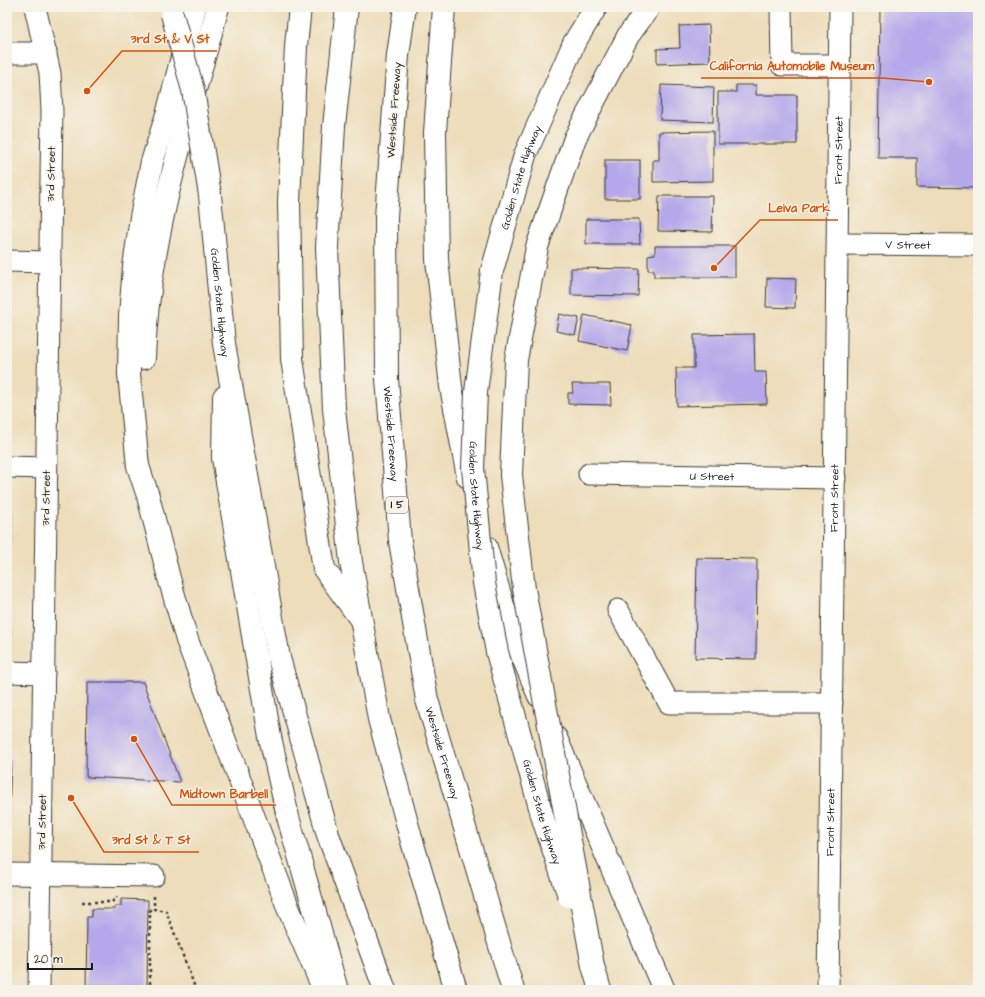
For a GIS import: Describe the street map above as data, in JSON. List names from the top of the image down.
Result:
{
  "streets": {
    "highway": ["Westside Freeway", "Golden State Highway", "I 5"],
    "street": [
      "Front Street",
      "3rd Street",
      "V Street",
      "U Street"
    ]
  },
  "crossings": [
    ["Front Street", "V Street"],
    ["Front Street", "U Street"]
  ],
  "places": [
    "California Automobile Museum",
    "3rd St & V St",
    "Leiva Park",
    "Midtown Barbell",
    "3rd St & T St"
  ],
  "scale_bar": "20 m"
}
